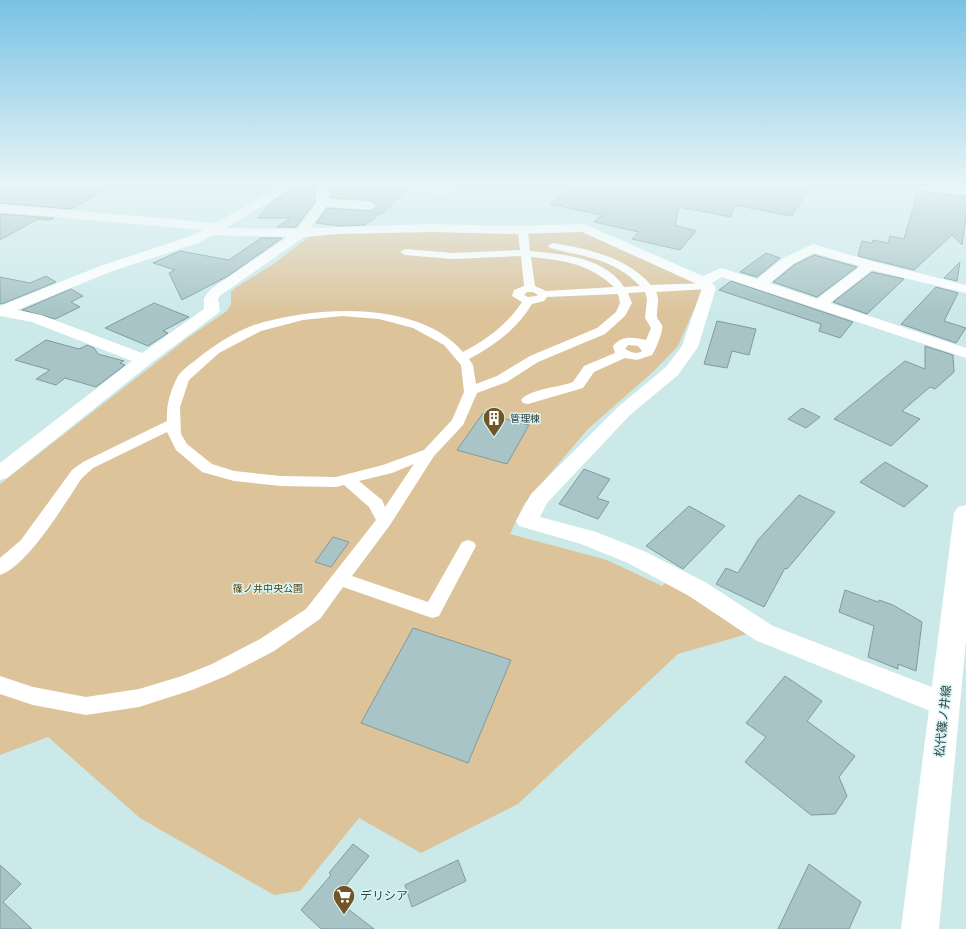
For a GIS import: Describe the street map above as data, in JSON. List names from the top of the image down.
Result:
{
  "streets": {
    "main road": ["松代篠ノ井線"]
  },
  "parks": ["篠ノ井中央公園"],
  "places": {
    "building": ["管理棟"],
    "supermarket": ["デリシア"]
  }
}
